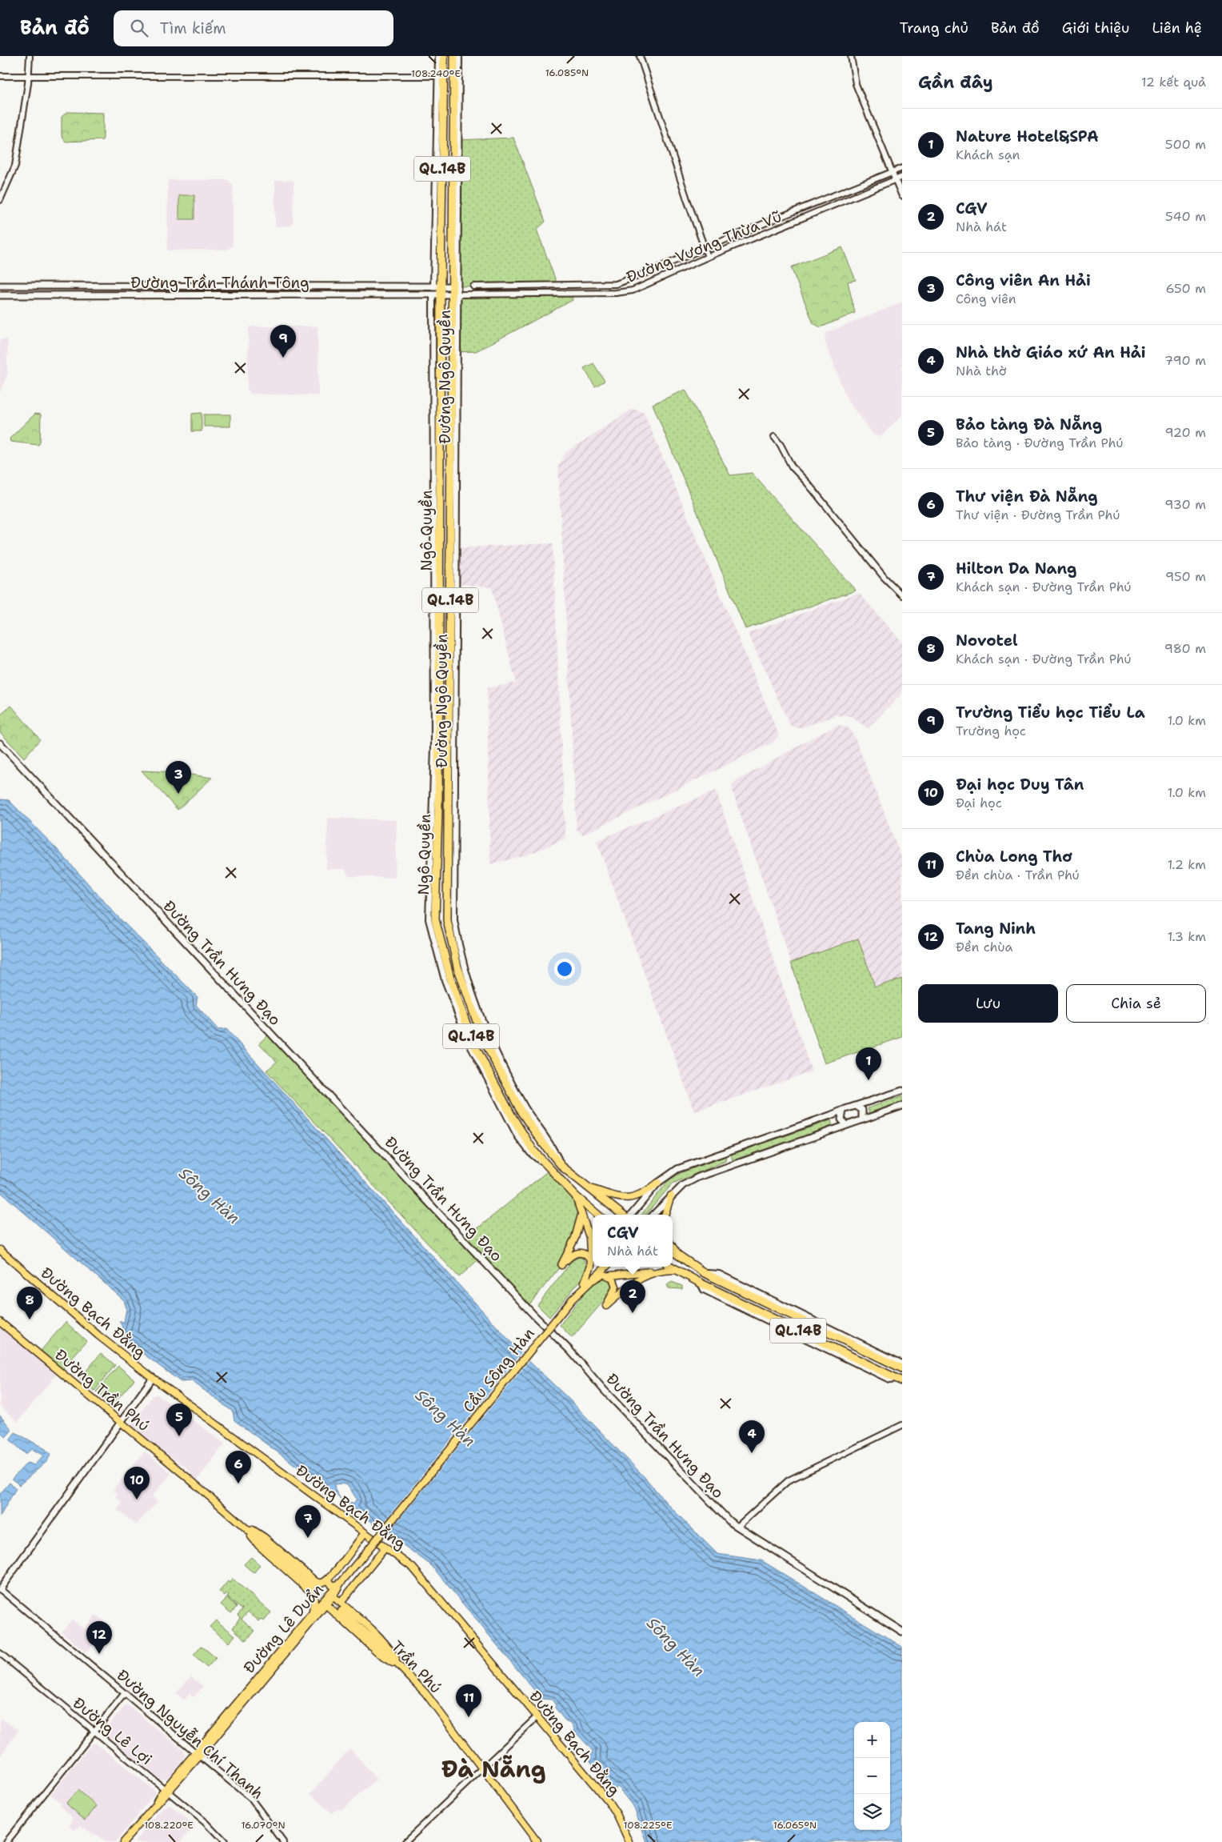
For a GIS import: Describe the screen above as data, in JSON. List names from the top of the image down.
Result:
{
  "streets": {
    "highway": ["QL.14B", "Ngô Quyền"],
    "main road": [
      "Đường Trần Thánh Tông",
      "Đường Trần Hưng Đạo",
      "Đường Bạch Đằng",
      "Cầu Sông Hàn",
      "Đường Trần Phú",
      "Đường Lê Duẩn",
      "Trần Phú"
    ],
    "street": [
      "Đường Vương Thừa Vũ",
      "Đường Ngô Quyền",
      "Đường Lê Lợi",
      "Đường Nguyễn Chí Thanh"
    ]
  },
  "crossings": [
    ["QL.14B", "Ngô Quyền"],
    ["Đường Vương Thừa Vũ", "Đường Trần Thánh Tông"],
    ["Đường Vương Thừa Vũ", "Đường Ngô Quyền"],
    ["Đường Vương Thừa Vũ", "Ngô Quyền"],
    ["Đường Trần Thánh Tông", "Đường Ngô Quyền"],
    ["Đường Trần Thánh Tông", "Ngô Quyền"],
    ["Đường Ngô Quyền", "Ngô Quyền"],
    ["Cầu Sông Hàn", "Đường Lê Duẩn"],
    ["Đường Lê Duẩn", "Trần Phú"],
    ["Đường Lê Duẩn", "Đường Lê Lợi"],
    ["Đường Lê Duẩn", "Đường Nguyễn Chí Thanh"]
  ],
  "districts": ["Đà Nẵng"],
  "water": ["Sông Hàn"],
  "page": {
    "header": "Bản đồ",
    "search": "Tìm kiếm",
    "nav": [
      "Trang chủ",
      "Bản đồ",
      "Giới thiệu",
      "Liên hệ"
    ],
    "heading": ["Gần đây", "12 kết quả"],
    "list": [
      {
        "mark": "1",
        "name": "Nature Hotel&SPA",
        "note": "Khách sạn",
        "value": "500 m"
      },
      {
        "mark": "2",
        "name": "CGV",
        "note": "Nhà hát",
        "value": "540 m"
      },
      {
        "mark": "3",
        "name": "Công viên An Hải",
        "note": "Công viên",
        "value": "650 m"
      },
      {
        "mark": "4",
        "name": "Nhà thờ Giáo xứ An Hải",
        "note": "Nhà thờ",
        "value": "790 m"
      },
      {
        "mark": "5",
        "name": "Bảo tàng Đà Nẵng",
        "note": "Bảo tàng · Đường Trần Phú",
        "value": "920 m"
      },
      {
        "mark": "6",
        "name": "Thư viện Đà Nẵng",
        "note": "Thư viện · Đường Trần Phú",
        "value": "930 m"
      },
      {
        "mark": "7",
        "name": "Hilton Da Nang",
        "note": "Khách sạn · Đường Trần Phú",
        "value": "950 m"
      },
      {
        "mark": "8",
        "name": "Novotel",
        "note": "Khách sạn · Đường Trần Phú",
        "value": "980 m"
      },
      {
        "mark": "9",
        "name": "Trường Tiểu học Tiểu La",
        "note": "Trường học",
        "value": "1.0 km"
      },
      {
        "mark": "10",
        "name": "Đại học Duy Tân",
        "note": "Đại học",
        "value": "1.0 km"
      },
      {
        "mark": "11",
        "name": "Chùa Long Thơ",
        "note": "Đền chùa · Trần Phú",
        "value": "1.2 km"
      },
      {
        "mark": "12",
        "name": "Tang Ninh",
        "note": "Đền chùa",
        "value": "1.3 km"
      }
    ],
    "pins": [
      "9",
      "3",
      "1",
      "2",
      "8",
      "5",
      "4",
      "6",
      "10",
      "7",
      "12",
      "11"
    ],
    "buttons": ["Lưu", "Chia sẻ"],
    "popup": ["CGV", "Nhà hát"],
    "map_buttons": ["+", "−"]
  },
  "coordinates": [
    "16.085°N",
    "108.240°E",
    "108.220°E",
    "108.225°E",
    "16.070°N",
    "16.065°N"
  ]
}
